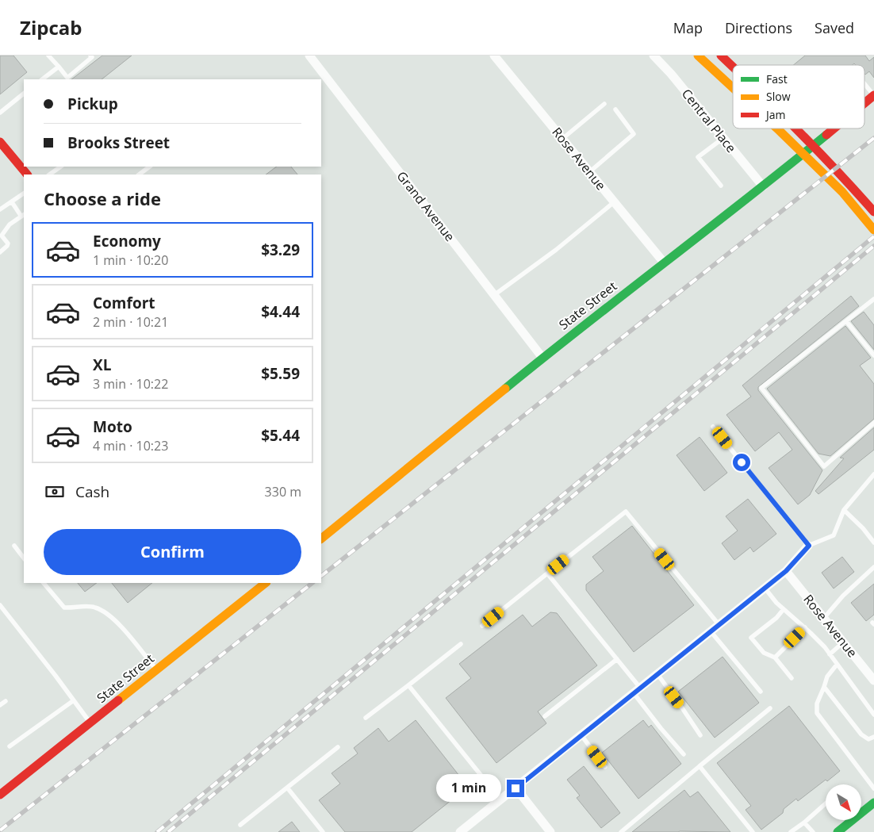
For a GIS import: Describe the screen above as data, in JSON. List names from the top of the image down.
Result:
{
  "streets": {
    "street": [
      "Central Place",
      "Rose Avenue",
      "Grand Avenue",
      "State Street"
    ]
  },
  "crossings": [
    ["Central Place", "State Street"],
    ["Rose Avenue", "State Street"],
    ["Grand Avenue", "State Street"]
  ],
  "legend": ["Fast", "Slow", "Jam"],
  "north": "bottom right",
  "page": {
    "header": "Zipcab",
    "nav": ["Map", "Directions", "Saved"],
    "banner": ["Pickup", "Brooks Street"],
    "heading": "Choose a ride",
    "list": [
      {
        "name": "Economy",
        "note": "1 min · 10:20",
        "value": "$3.29"
      },
      {
        "name": "Comfort",
        "note": "2 min · 10:21",
        "value": "$4.44"
      },
      {
        "name": "XL",
        "note": "3 min · 10:22",
        "value": "$5.59"
      },
      {
        "name": "Moto",
        "note": "4 min · 10:23",
        "value": "$5.44"
      }
    ],
    "pay": ["Cash", "330 m"],
    "buttons": "Confirm",
    "bubble": "1 min"
  }
}
